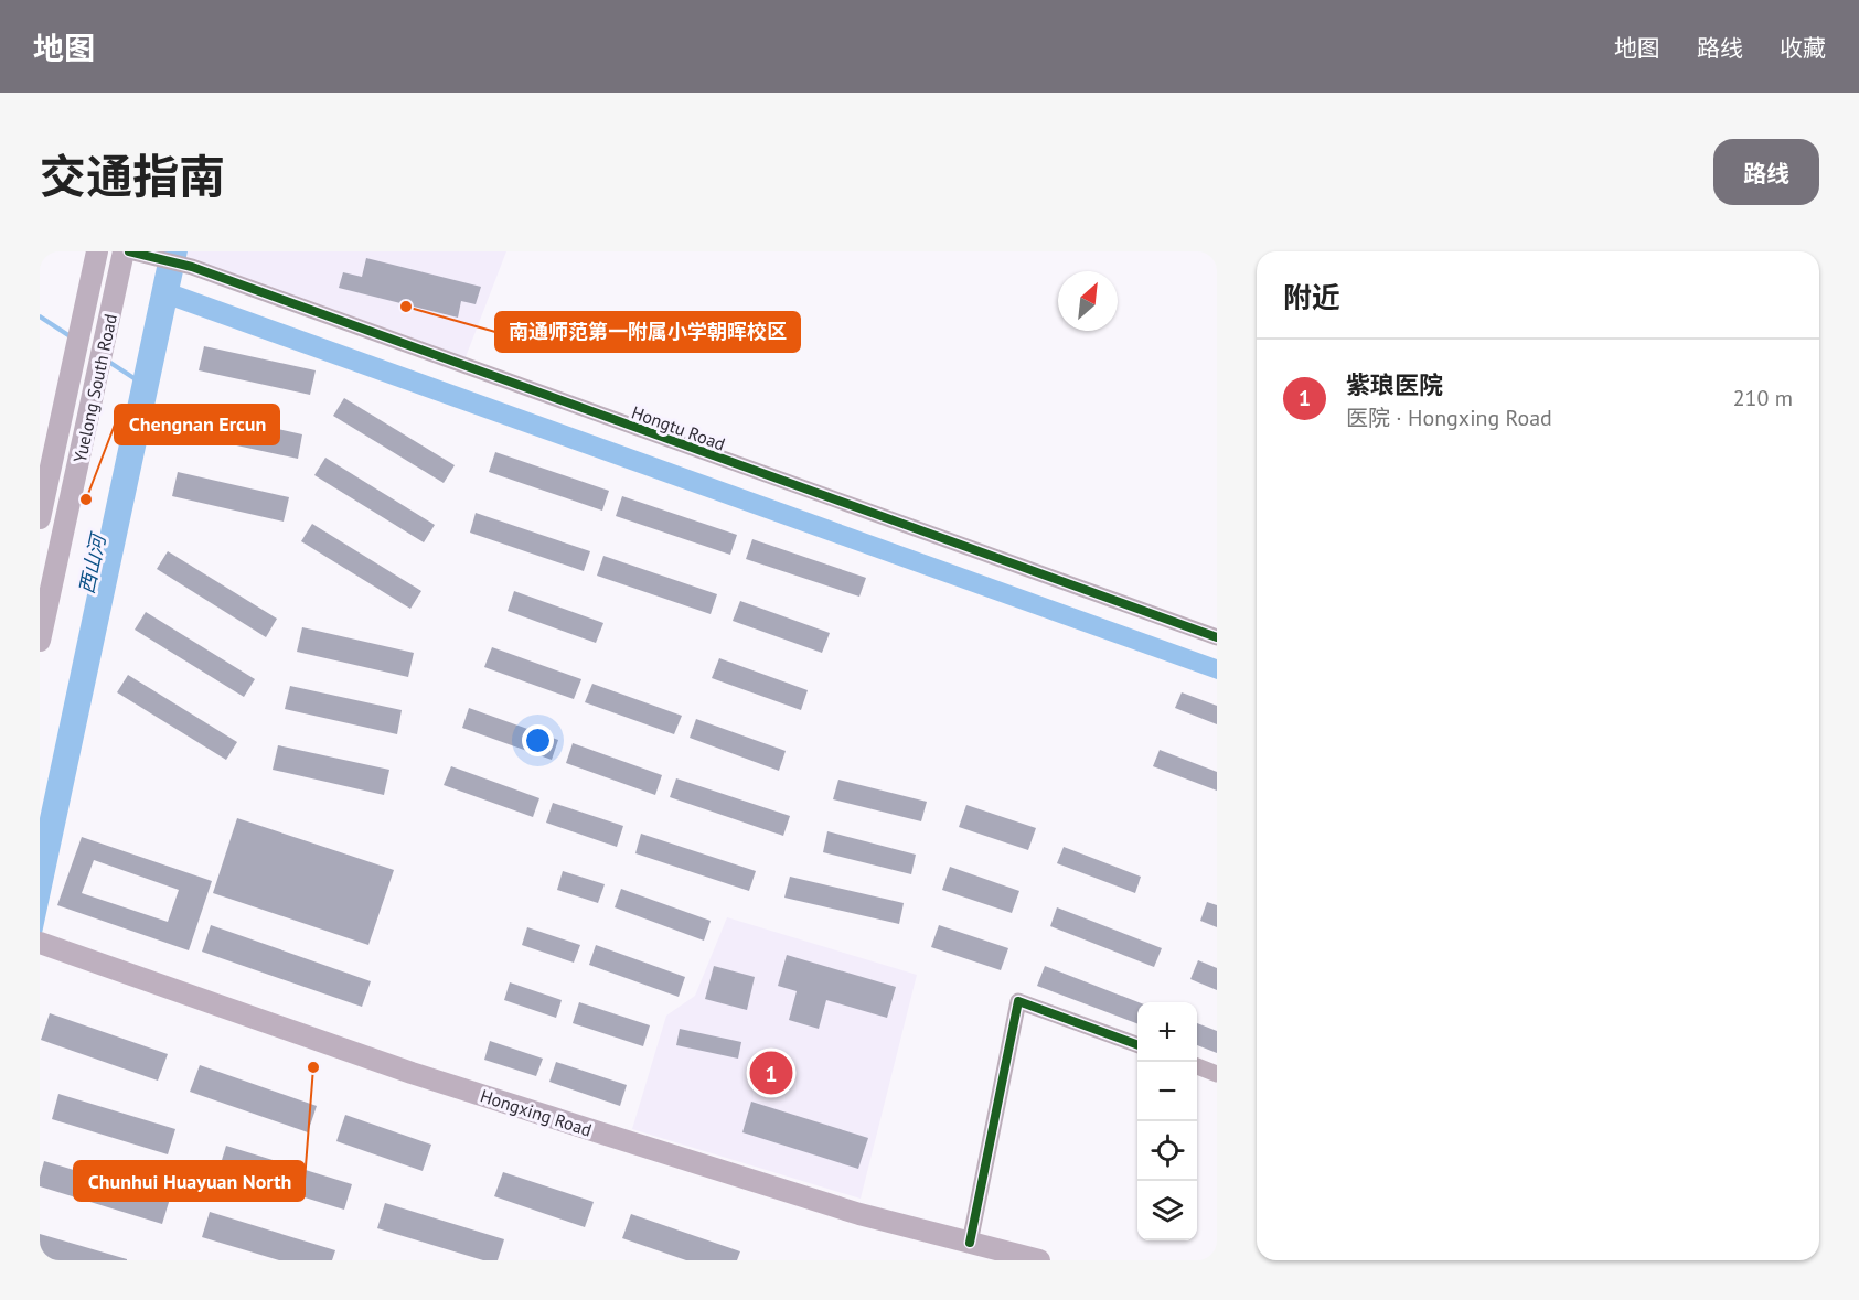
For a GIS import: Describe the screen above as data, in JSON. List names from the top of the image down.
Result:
{
  "streets": {
    "main road": ["Yuelong South Road", "Hongxing Road"],
    "street": ["Hongtu Road"]
  },
  "water": ["西山河"],
  "places": ["南通师范第一附属小学朝晖校区", "Chengnan Ercun", "Chunhui Huayuan North"],
  "north": "top right",
  "page": {
    "header": "地图",
    "nav": ["地图", "路线", "收藏"],
    "title": "交通指南",
    "buttons": "路线",
    "heading": "附近",
    "list": [
      {
        "mark": "1",
        "name": "紫琅医院",
        "note": "医院 · Hongxing Road",
        "value": "210 m"
      }
    ],
    "map_buttons": ["+", "−"],
    "pins": "1"
  }
}
